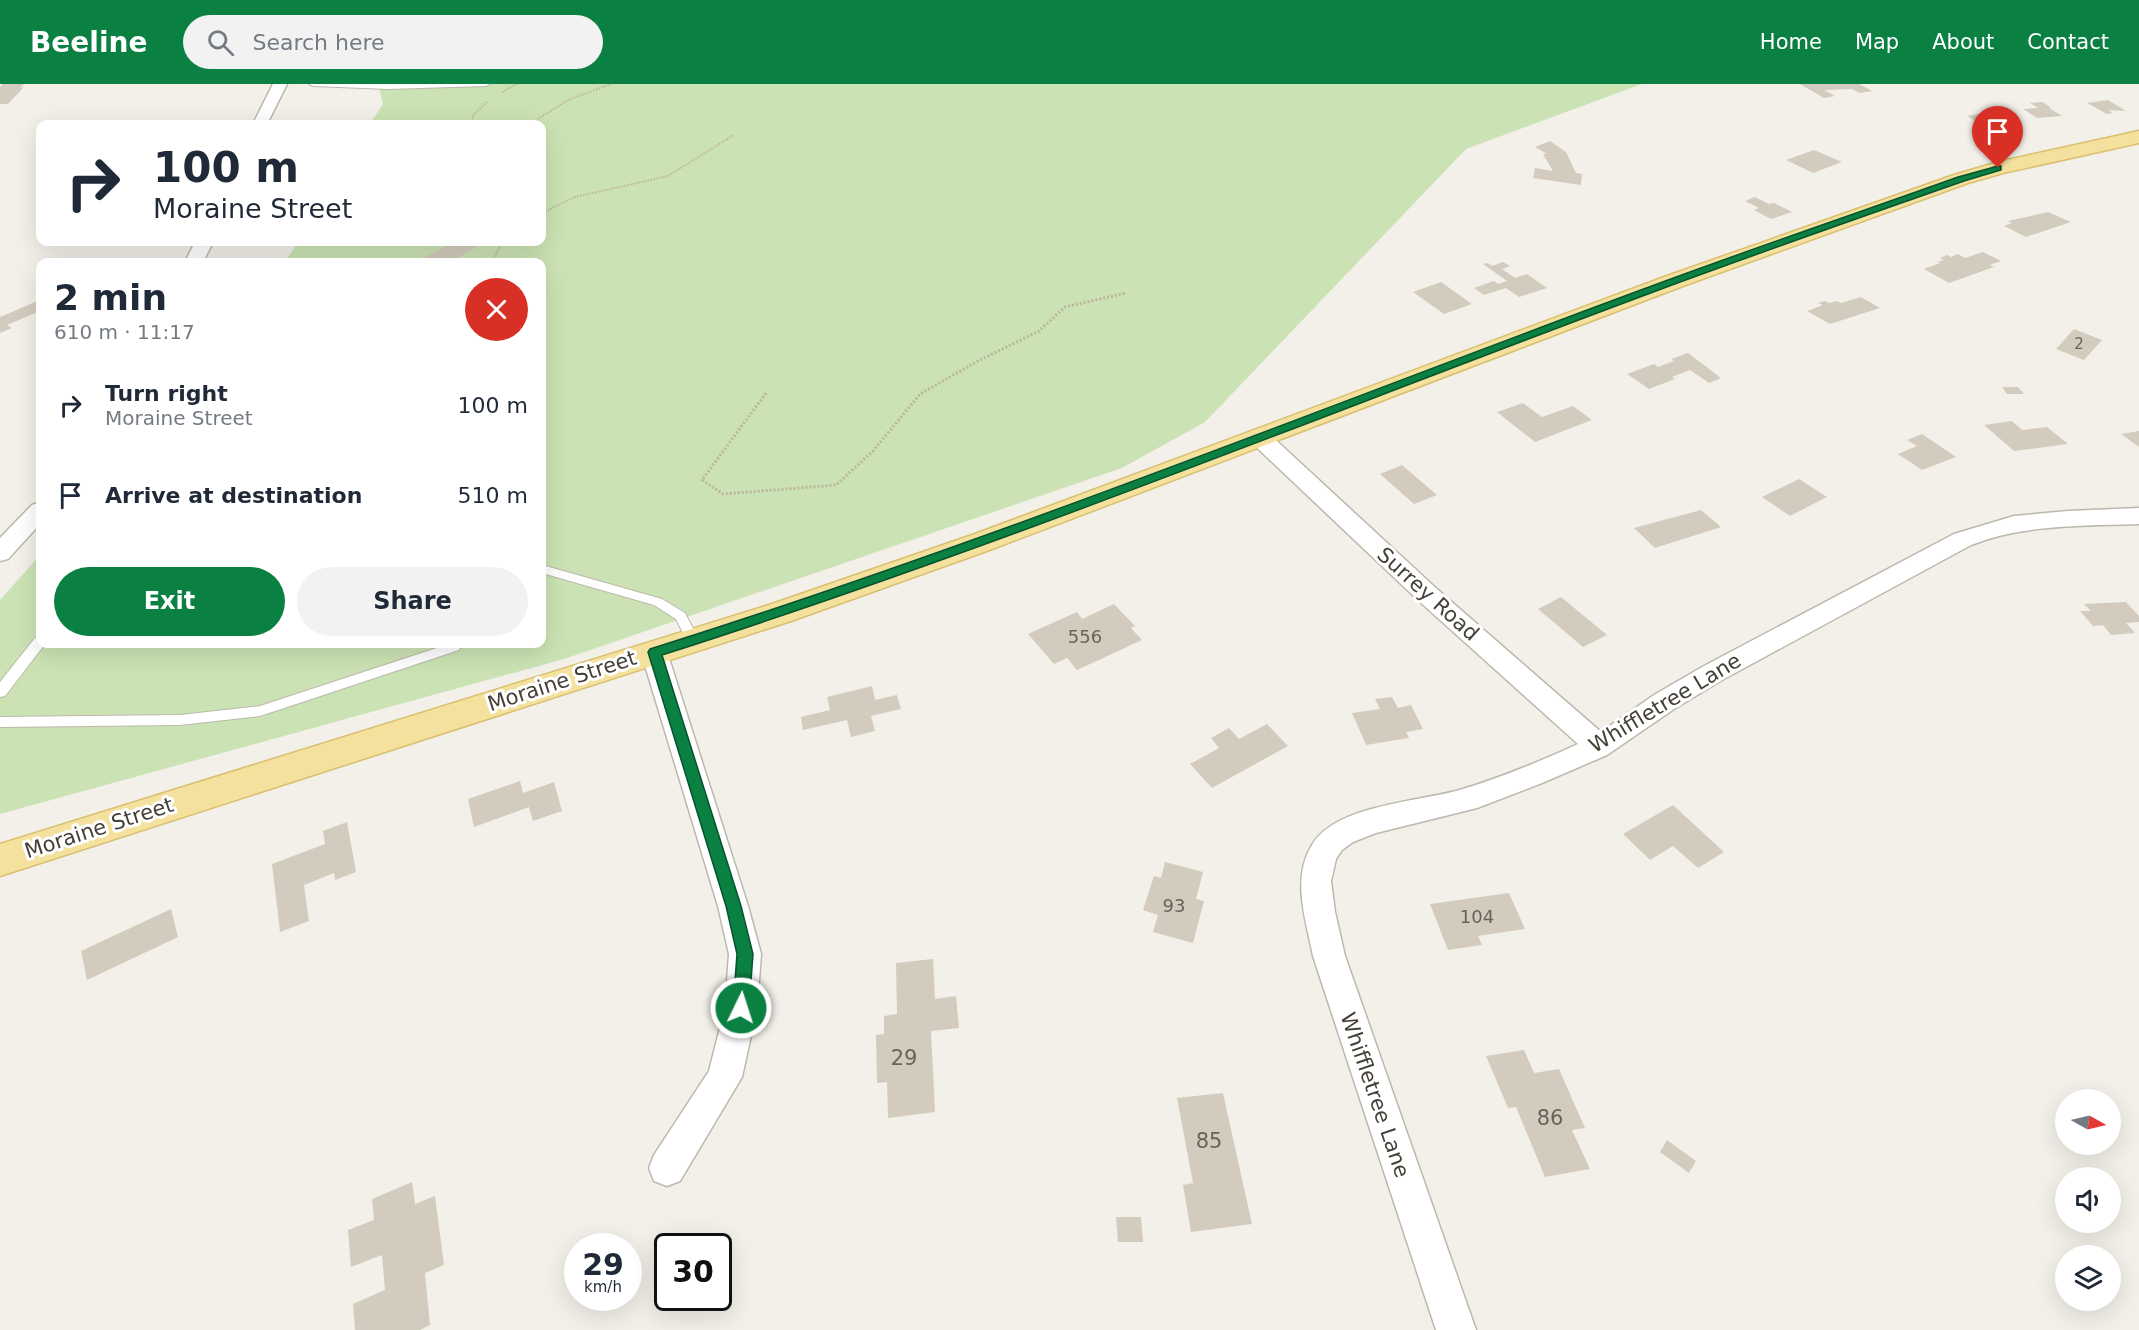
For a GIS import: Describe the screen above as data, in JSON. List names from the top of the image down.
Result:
{
  "streets": {
    "main road": ["Moraine Street"],
    "street": ["Surrey Road", "Whiffletree Lane"]
  },
  "crossings": [
    ["Surrey Road", "Moraine Street"],
    ["Surrey Road", "Whiffletree Lane"]
  ],
  "house_numbers": [
    "2",
    "556",
    "93",
    "104",
    "29",
    "86",
    "85"
  ],
  "north": "right",
  "page": {
    "header": "Beeline",
    "search": "Search here",
    "nav": [
      "Home",
      "Map",
      "About",
      "Contact"
    ],
    "turn": ["100 m", "Moraine Street"],
    "heading": ["2 min", "610 m · 11:17"],
    "list": [
      {
        "name": "Turn right",
        "note": "Moraine Street",
        "value": "100 m"
      },
      {
        "name": "Arrive at destination",
        "value": "510 m"
      }
    ],
    "buttons": ["Exit", "Share"],
    "speed": "29 km/h",
    "limit": "30"
  }
}
